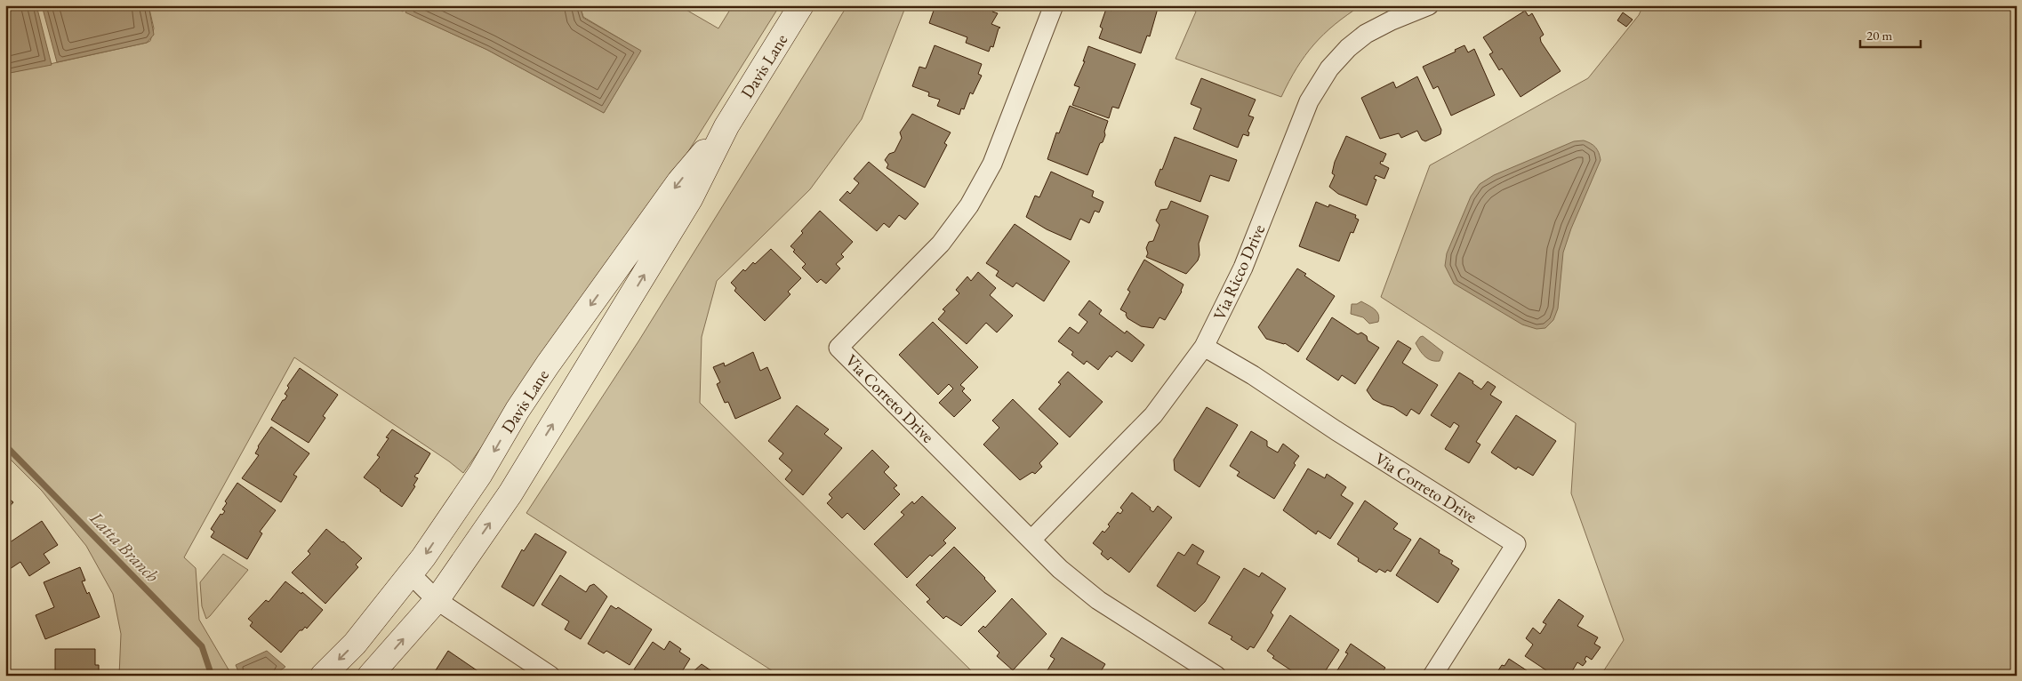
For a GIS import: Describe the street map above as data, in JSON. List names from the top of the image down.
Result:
{
  "streets": {
    "street": ["Davis Lane", "Via Ricco Drive", "Via Correto Drive"]
  },
  "crossings": [
    ["Via Ricco Drive", "Via Correto Drive"]
  ],
  "water": ["Latta Branch"],
  "scale_bar": "20 m"
}
